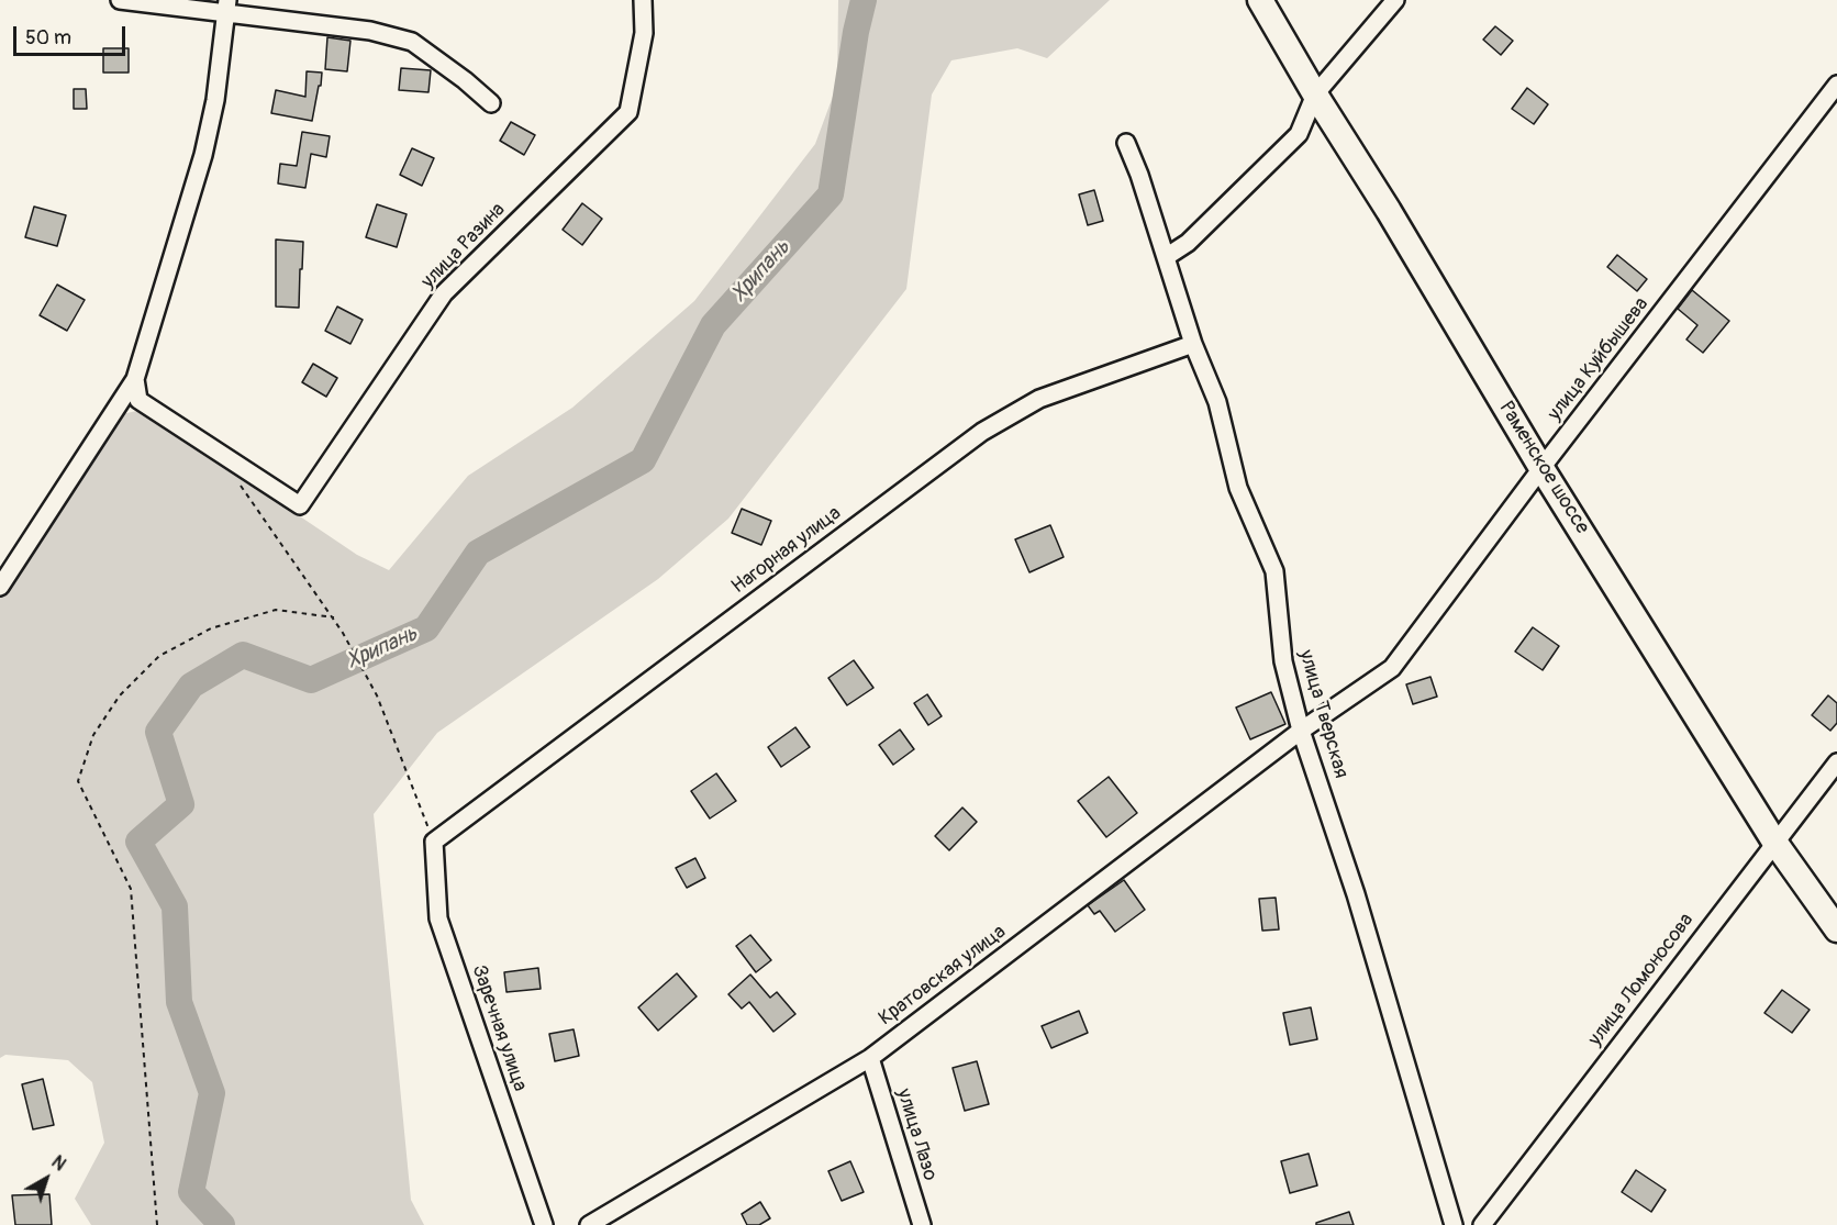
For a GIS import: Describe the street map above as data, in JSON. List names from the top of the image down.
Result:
{
  "streets": {
    "main road": ["Раменское шоссе"],
    "street": [
      "улица Разина",
      "улица Куйбышева",
      "Нагорная улица",
      "улица Тверская",
      "Кратовская улица",
      "улица Ломоносова",
      "Заречная улица",
      "улица Лазо"
    ]
  },
  "crossings": [
    ["улица Куйбышева", "Раменское шоссе"],
    ["улица Куйбышева", "улица Тверская"],
    ["улица Куйбышева", "Кратовская улица"],
    ["Раменское шоссе", "улица Ломоносова"],
    ["Нагорная улица", "улица Тверская"],
    ["Нагорная улица", "Заречная улица"],
    ["улица Тверская", "Кратовская улица"],
    ["Кратовская улица", "улица Лазо"]
  ],
  "water": ["Хрипань"],
  "scale_bar": "50 m",
  "north": "top right"
}
